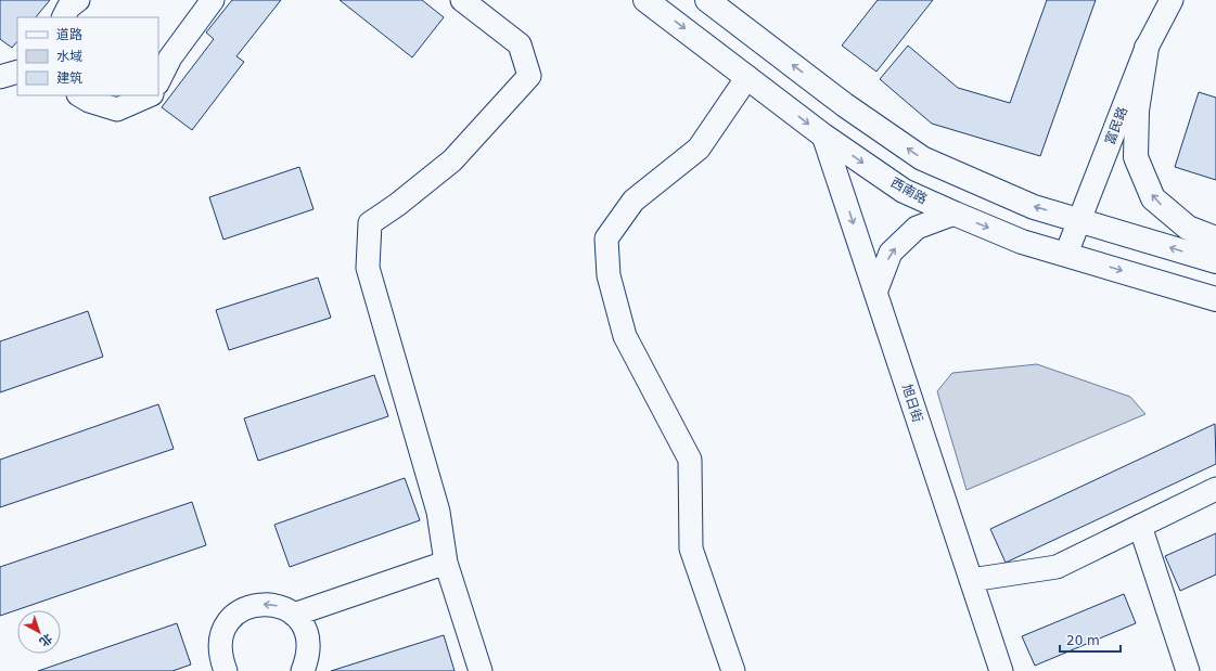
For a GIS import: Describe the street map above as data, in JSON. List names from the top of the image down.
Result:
{
  "streets": {
    "main road": ["西南路"],
    "street": ["富民路", "旭日街"]
  },
  "crossings": [
    ["富民路", "西南路"],
    ["西南路", "旭日街"]
  ],
  "legend": ["道路", "水域", "建筑"],
  "scale_bar": "20 m",
  "north": "bottom right"
}
